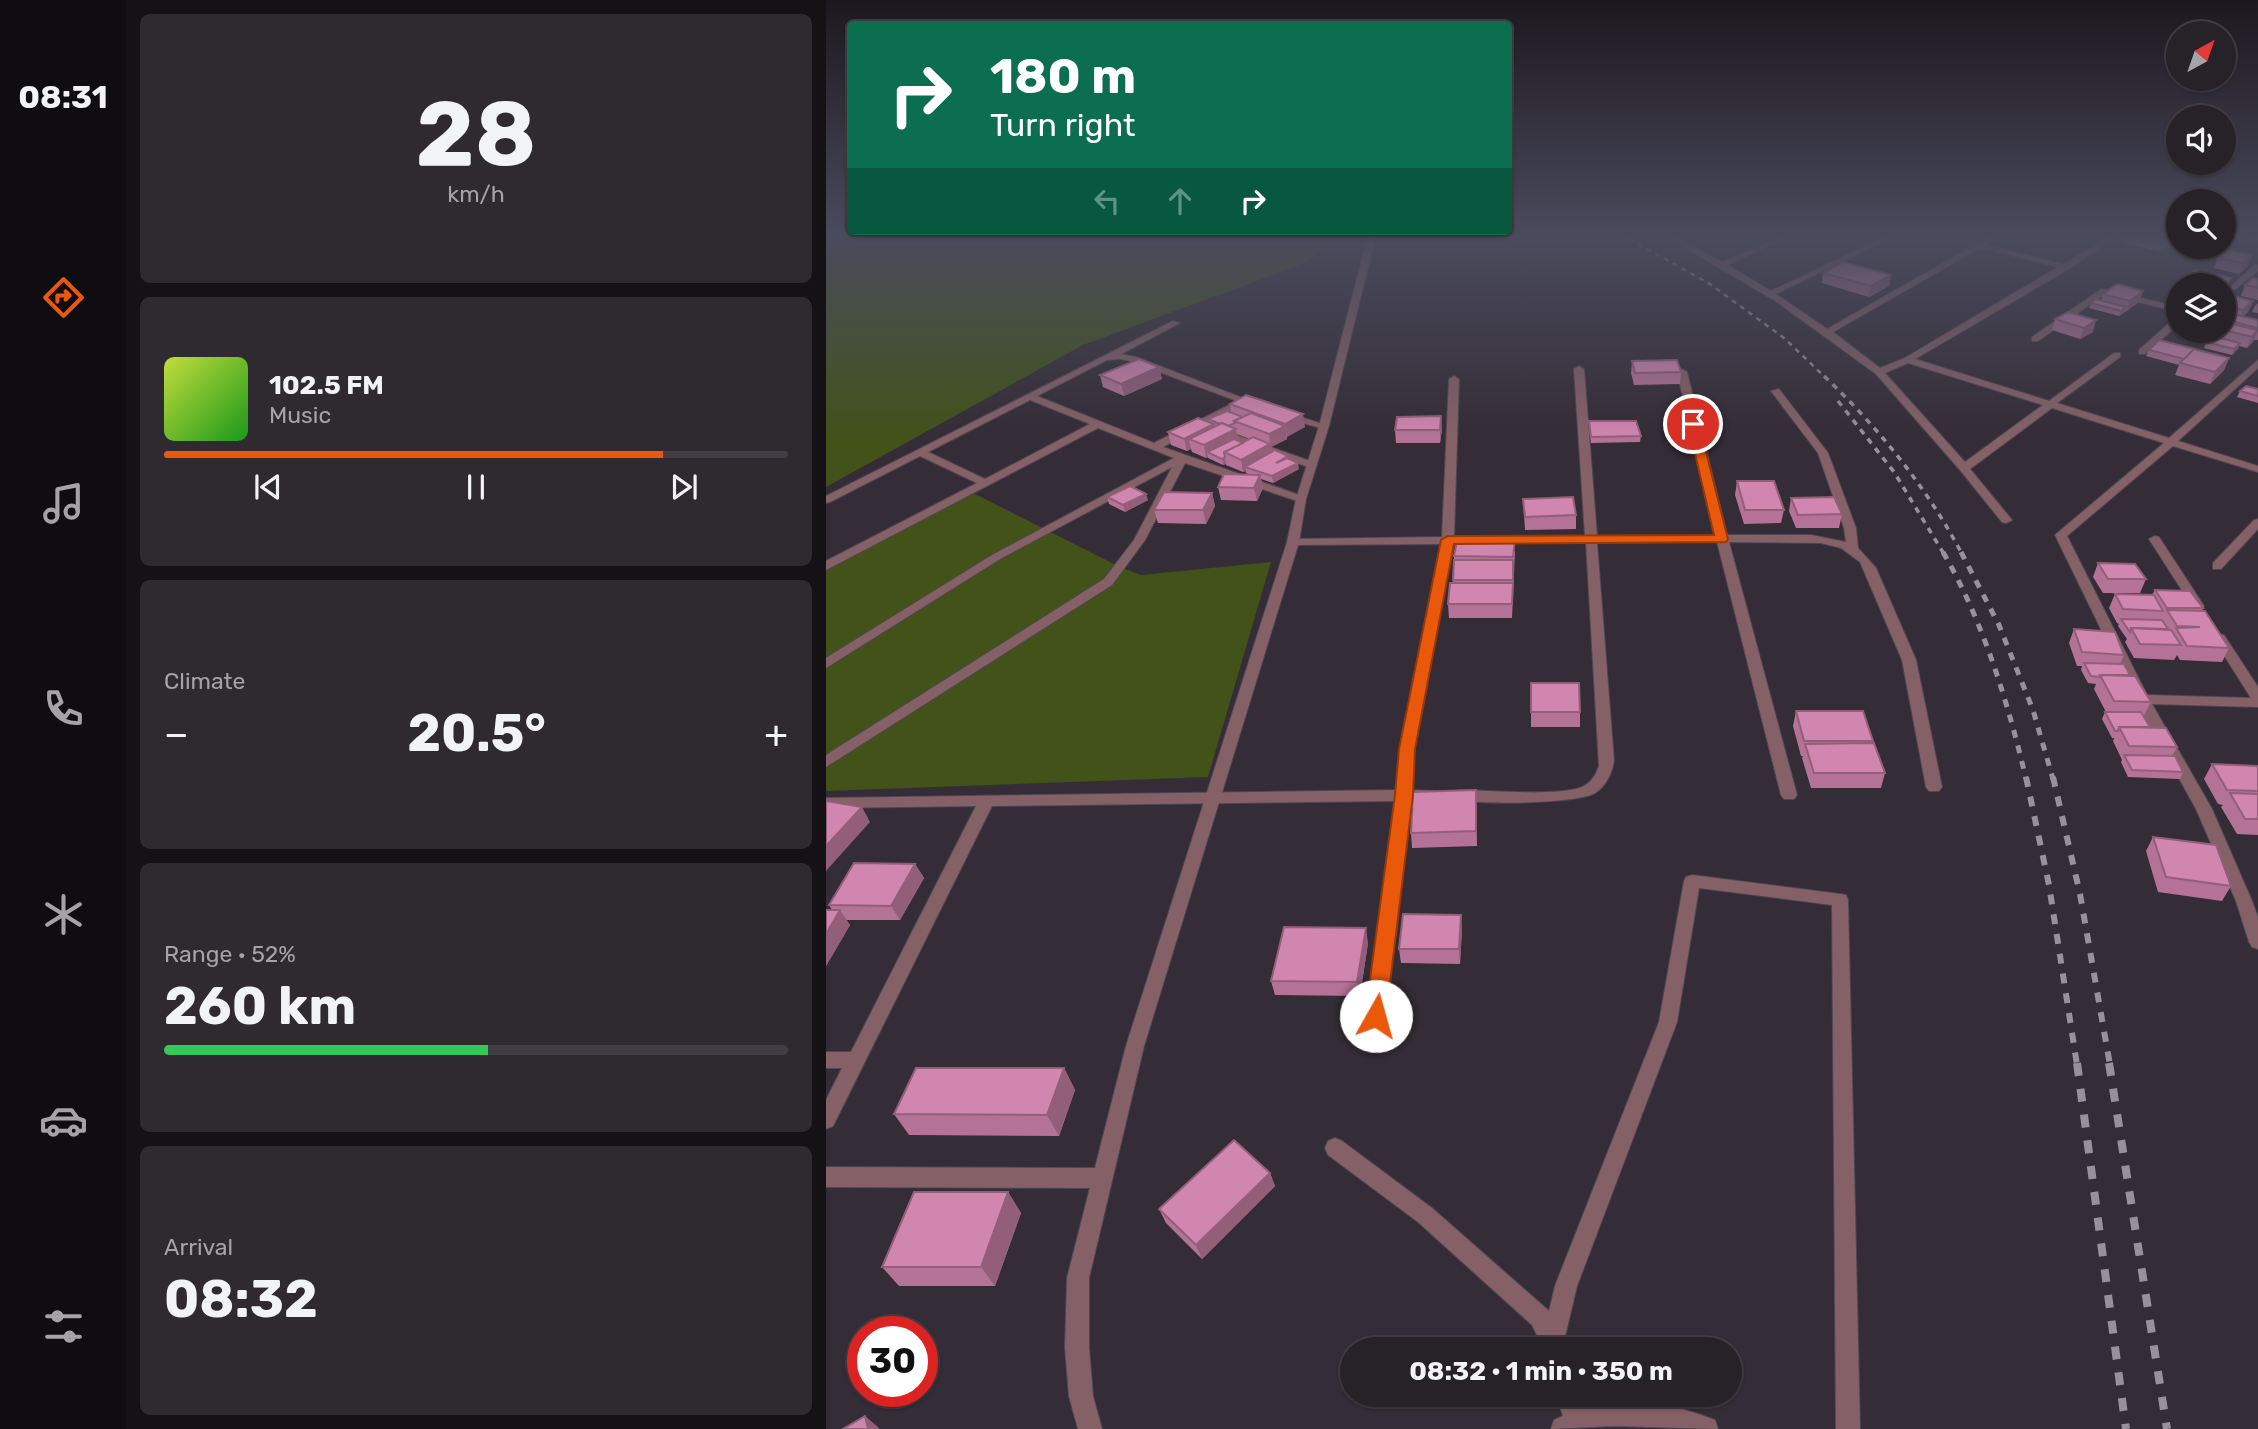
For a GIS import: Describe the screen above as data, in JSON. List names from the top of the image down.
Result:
{
  "north": "top right",
  "page": {
    "tabs": "08:31",
    "tile": [
      ["28", "km/h"],
      "Climate",
      ["Range · 52%", "260 km"],
      ["Arrival", "08:32"]
    ],
    "turn": ["180 m", "Turn right"],
    "song": ["102.5 FM", "Music"],
    "heat": ["−", "20.5°", "+"],
    "limit": "30",
    "trip": "08:32 · 1 min · 350 m"
  }
}
